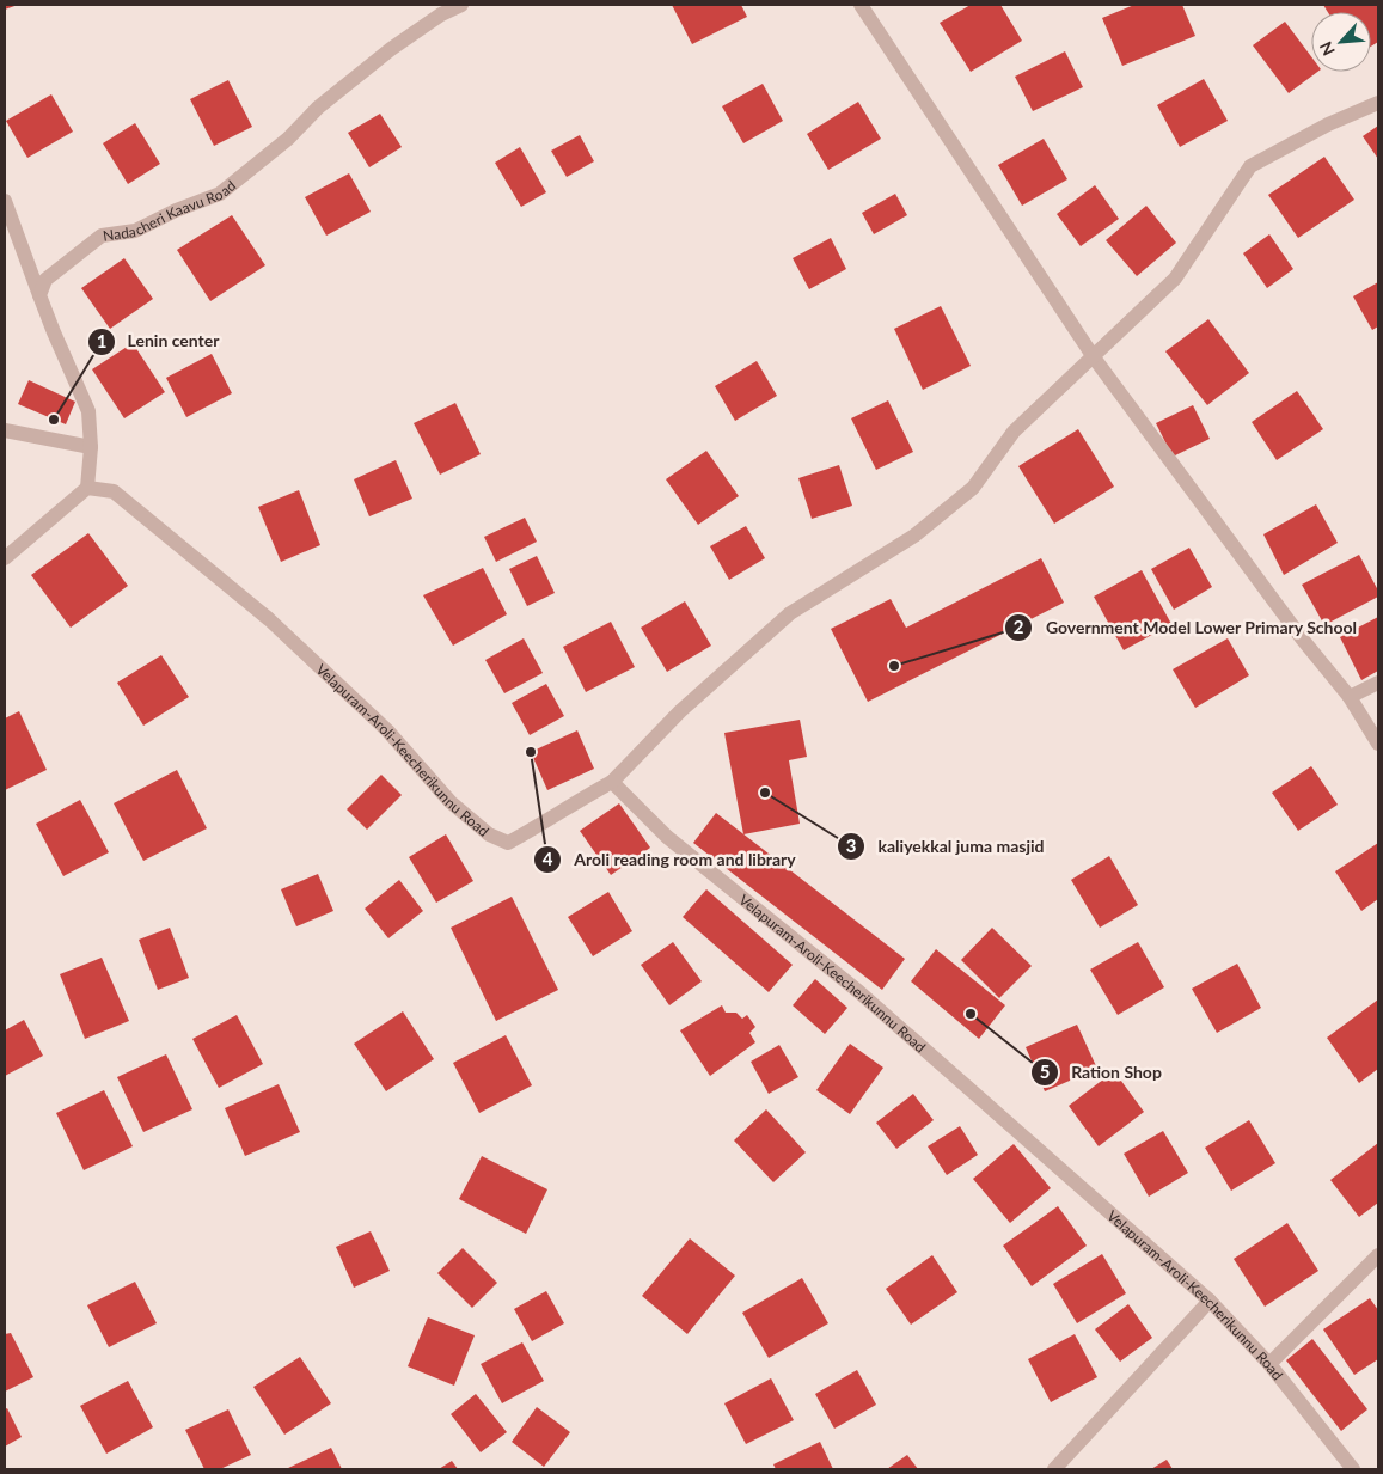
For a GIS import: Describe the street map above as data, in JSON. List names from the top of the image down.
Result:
{
  "streets": {
    "street": ["Nadacheri Kaavu Road", "Velapuram-Aroli-Keecherikunnu Road"]
  },
  "places": [
    "Lenin center",
    "Government Model Lower Primary School",
    "Aroli reading room and library",
    "kaliyekkal juma masjid",
    "Ration Shop"
  ],
  "north": "bottom left"
}
